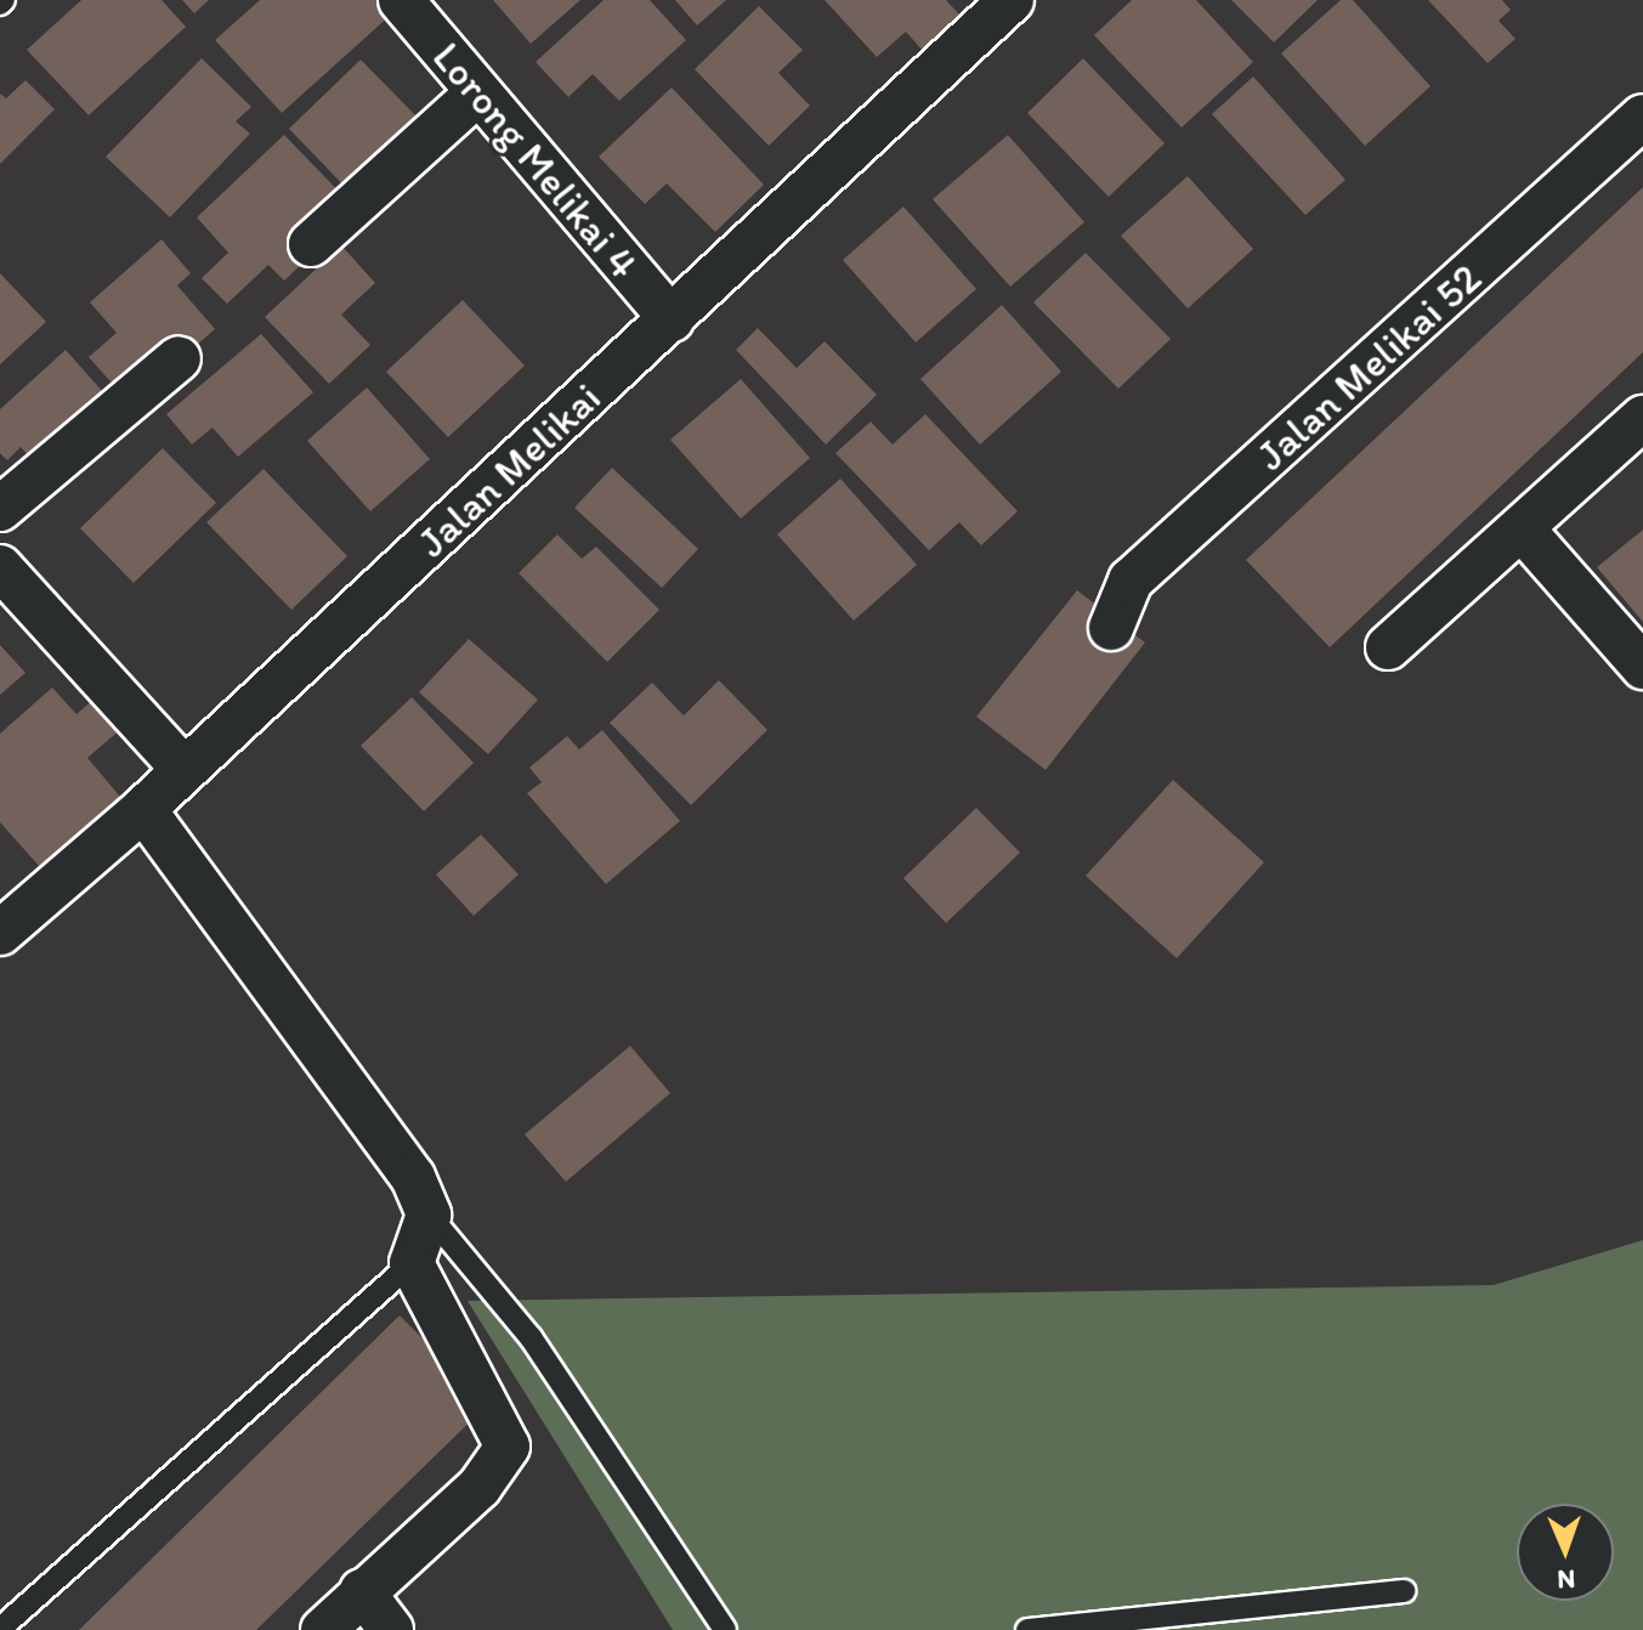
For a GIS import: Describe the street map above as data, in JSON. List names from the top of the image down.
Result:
{
  "streets": {
    "street": ["Lorong Melikai 4", "Jalan Melikai 52", "Jalan Melikai"]
  },
  "crossings": [
    ["Lorong Melikai 4", "Jalan Melikai"]
  ],
  "north": "bottom"
}
